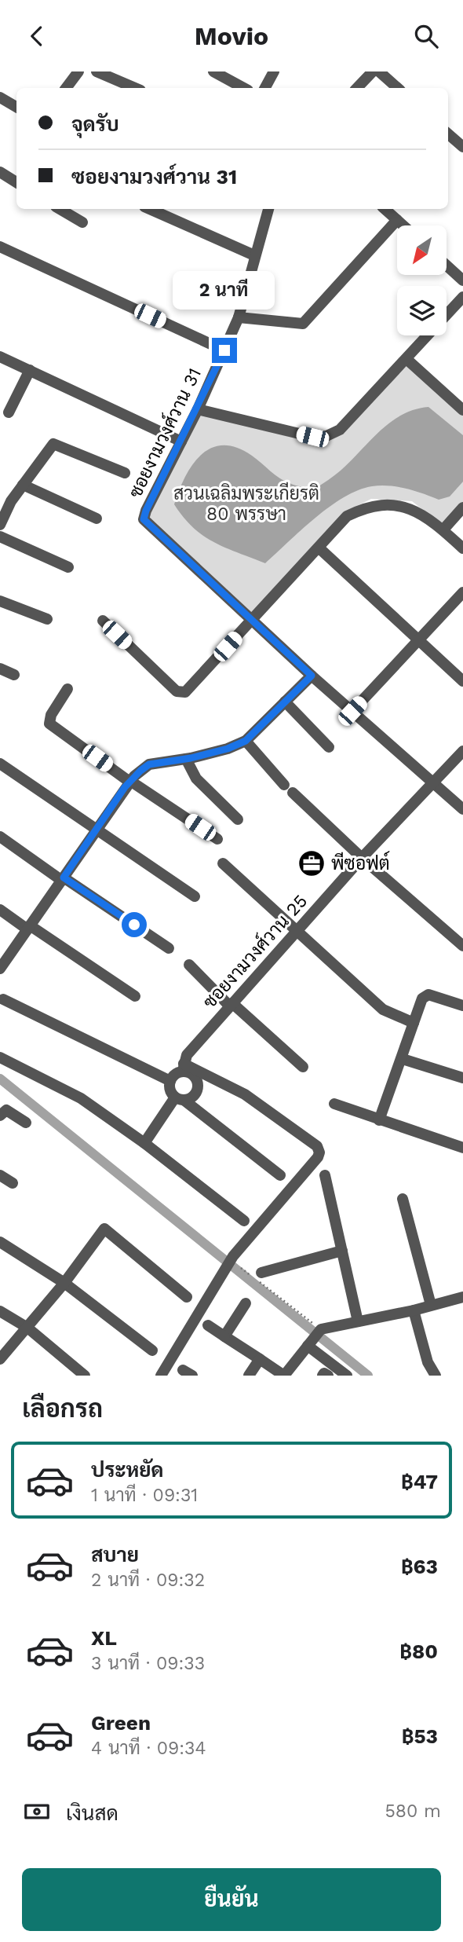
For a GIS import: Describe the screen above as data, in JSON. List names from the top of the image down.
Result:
{
  "streets": {
    "street": ["ซอยงามวงศ์วาน 31", "ซอยงามวงศ์วาน 25"]
  },
  "parks": ["สวนเฉลิมพระเกียรติ 80 พรรษา"],
  "places": {
    "office": ["พีซอฟต์"]
  },
  "north": "bottom left",
  "page": {
    "header": "Movio",
    "banner": ["จุดรับ", "ซอยงามวงศ์วาน 31"],
    "bubble": "2 นาที",
    "heading": "เลือกรถ",
    "list": [
      {
        "name": "ประหยัด",
        "note": "1 นาที · 09:31",
        "value": "฿47"
      },
      {
        "name": "สบาย",
        "note": "2 นาที · 09:32",
        "value": "฿63"
      },
      {
        "name": "XL",
        "note": "3 นาที · 09:33",
        "value": "฿80"
      },
      {
        "name": "Green",
        "note": "4 นาที · 09:34",
        "value": "฿53"
      }
    ],
    "pay": ["เงินสด", "580 m"],
    "buttons": "ยืนยัน"
  }
}
